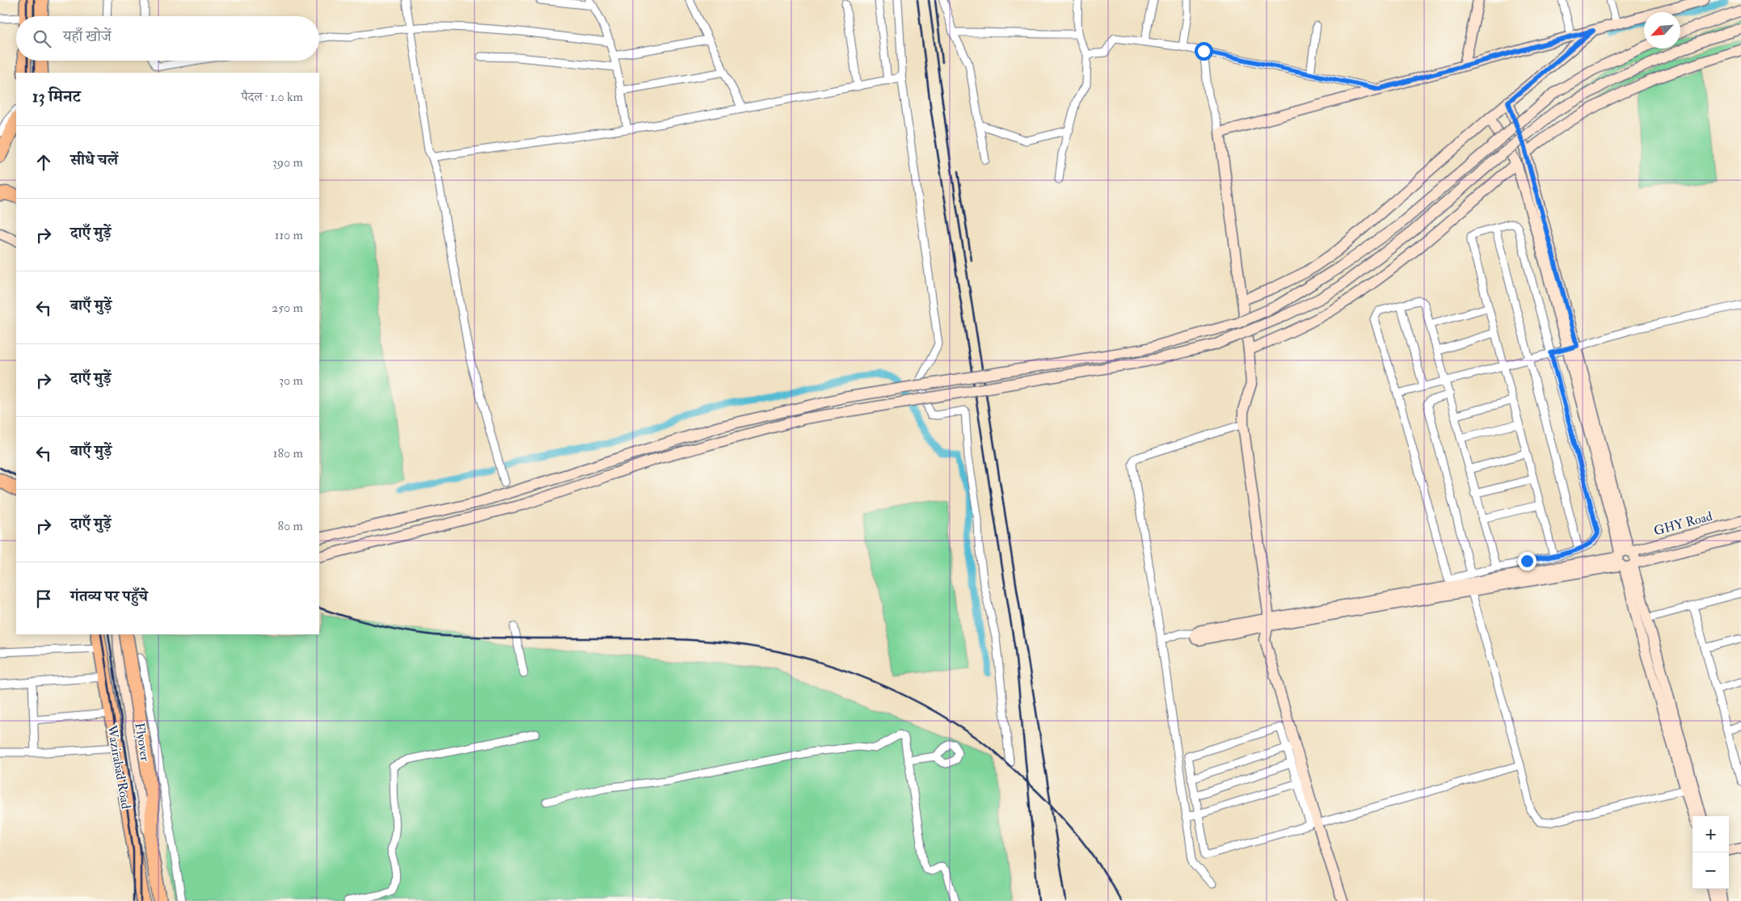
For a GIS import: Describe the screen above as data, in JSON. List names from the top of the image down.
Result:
{
  "streets": {
    "highway": ["Flyover", "Wazirabad Road"],
    "street": ["GHY Road"]
  },
  "north": "bottom left",
  "page": {
    "search": "यहाँ खोजें",
    "heading": ["13 मिनट", "पैदल · 1.0 km"],
    "list": [
      ["सीधे चलें", "390 m"],
      ["दाएँ मुड़ें", "110 m"],
      ["बाएँ मुड़ें", "250 m"],
      ["दाएँ मुड़ें", "30 m"],
      ["बाएँ मुड़ें", "180 m"],
      ["दाएँ मुड़ें", "80 m"],
      "गंतव्य पर पहुँचे"
    ],
    "map_buttons": ["+", "−"]
  }
}
